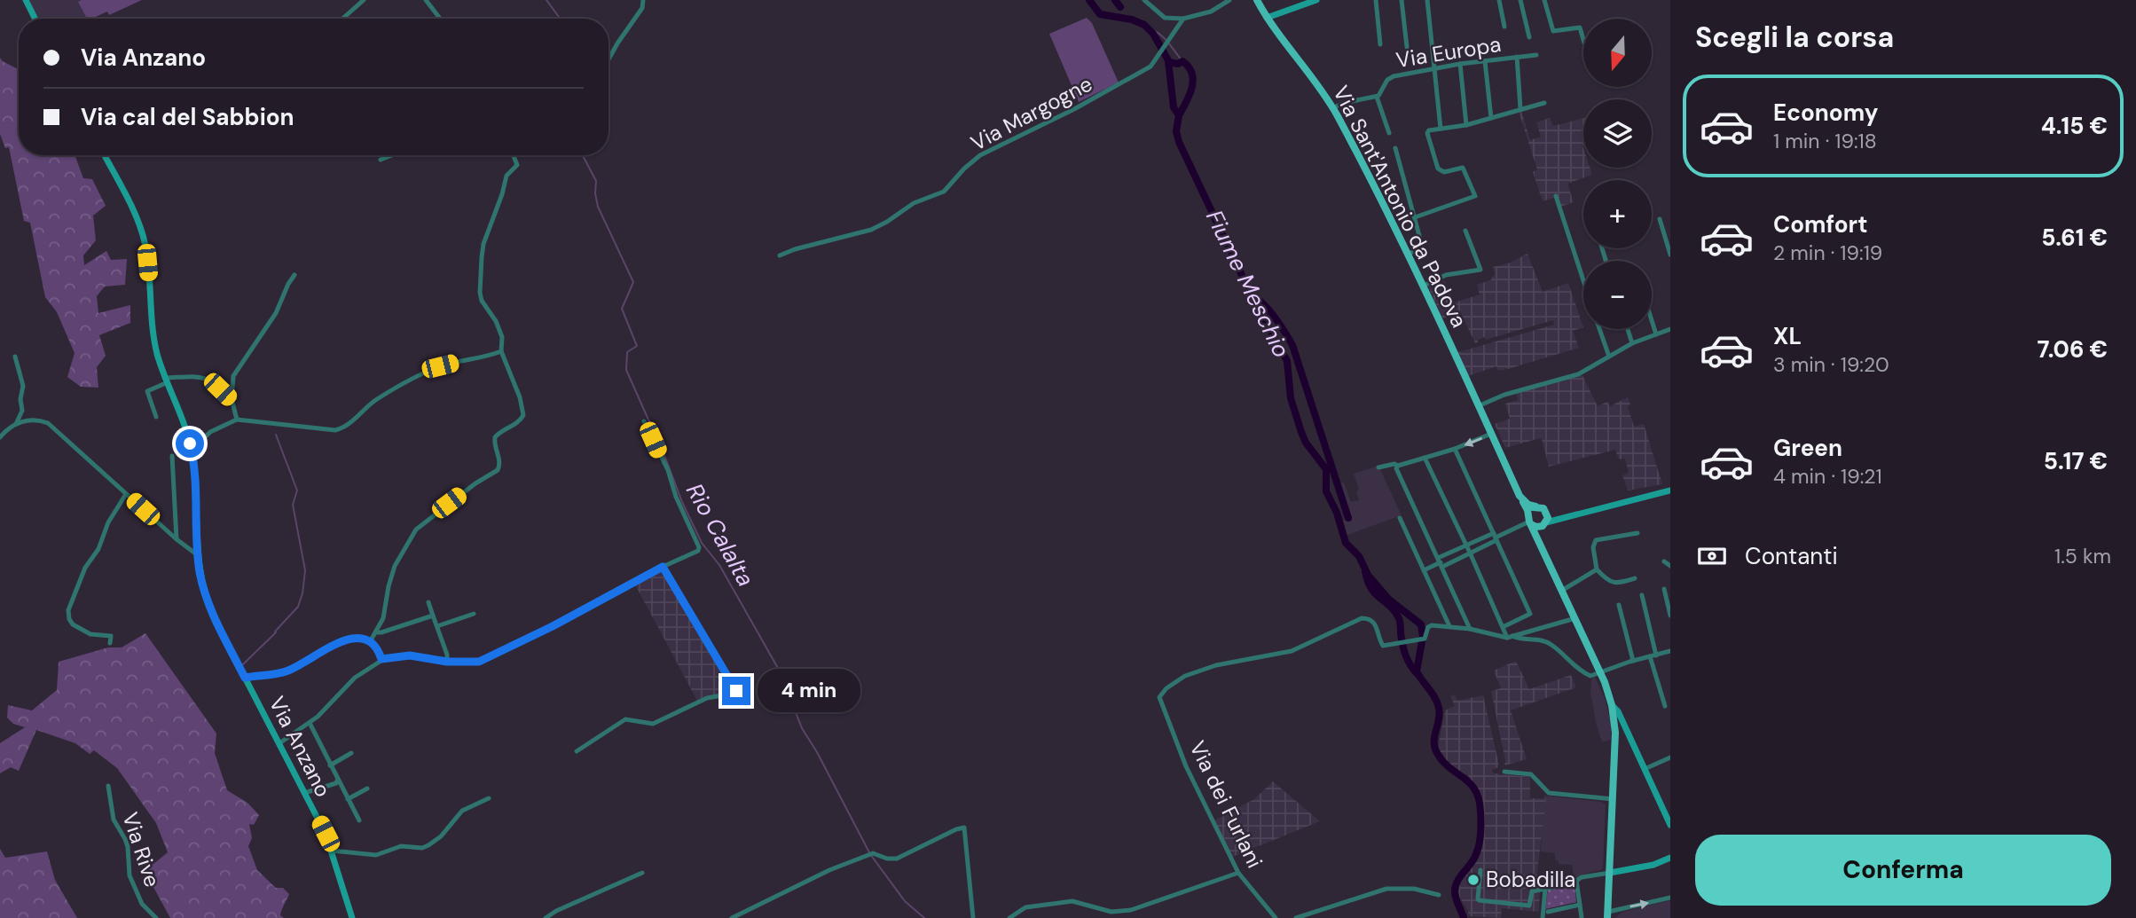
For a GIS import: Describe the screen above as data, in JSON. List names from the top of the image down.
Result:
{
  "streets": {
    "main road": ["Via Sant'Antonio da Padova", "Via Anzano"],
    "street": [
      "Via Europa",
      "Via Margogne",
      "Via dei Furlani",
      "Via Rive"
    ]
  },
  "crossings": [
    ["Via Europa", "Via Sant'Antonio da Padova"]
  ],
  "water": ["Fiume Meschio", "Rio Calalta"],
  "places": ["Bobadilla"],
  "north": "bottom",
  "page": {
    "heading": "Scegli la corsa",
    "map_buttons": ["+", "−"],
    "banner": ["Via Anzano", "Via cal del Sabbion"],
    "list": [
      {
        "name": "Economy",
        "note": "1 min · 19:18",
        "value": "4.15 €"
      },
      {
        "name": "Comfort",
        "note": "2 min · 19:19",
        "value": "5.61 €"
      },
      {
        "name": "XL",
        "note": "3 min · 19:20",
        "value": "7.06 €"
      },
      {
        "name": "Green",
        "note": "4 min · 19:21",
        "value": "5.17 €"
      }
    ],
    "pay": ["Contanti", "1.5 km"],
    "bubble": "4 min",
    "buttons": "Conferma"
  }
}
